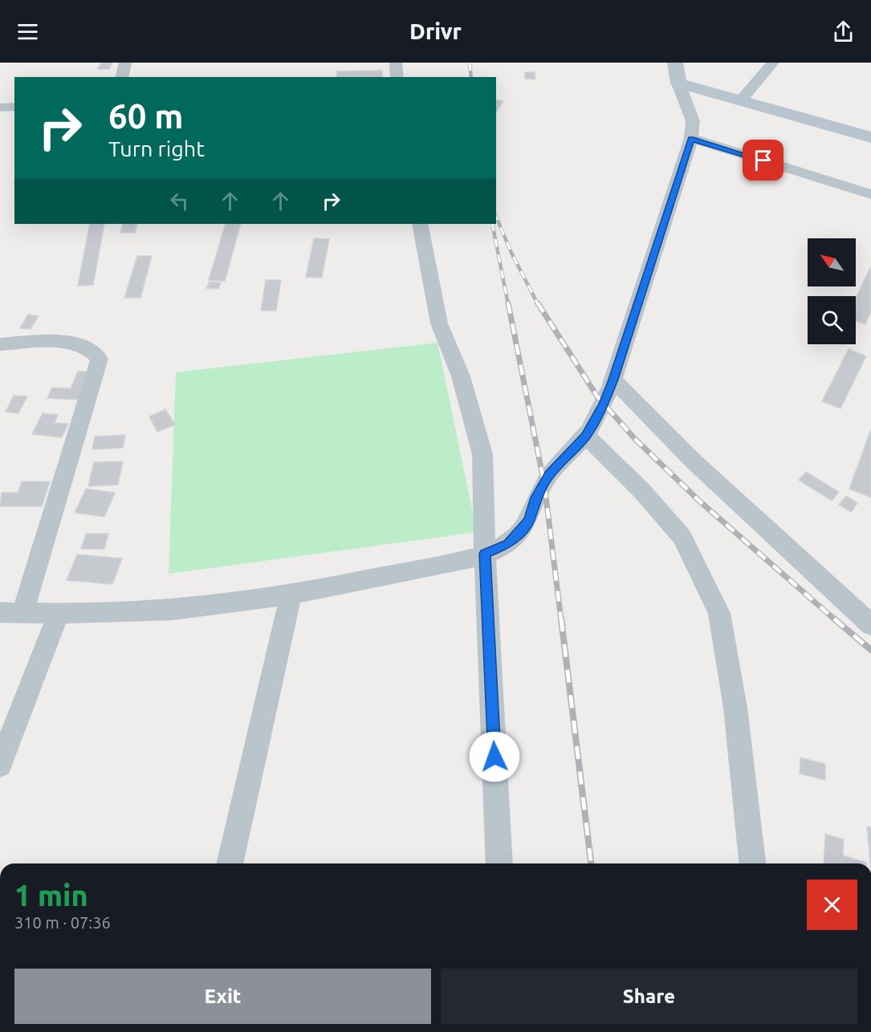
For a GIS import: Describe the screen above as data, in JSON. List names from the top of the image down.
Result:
{
  "north": "top left",
  "page": {
    "header": "Drivr",
    "turn": ["60 m", "Turn right"],
    "heading": ["1 min", "310 m · 07:36"],
    "buttons": ["Exit", "Share"]
  }
}
